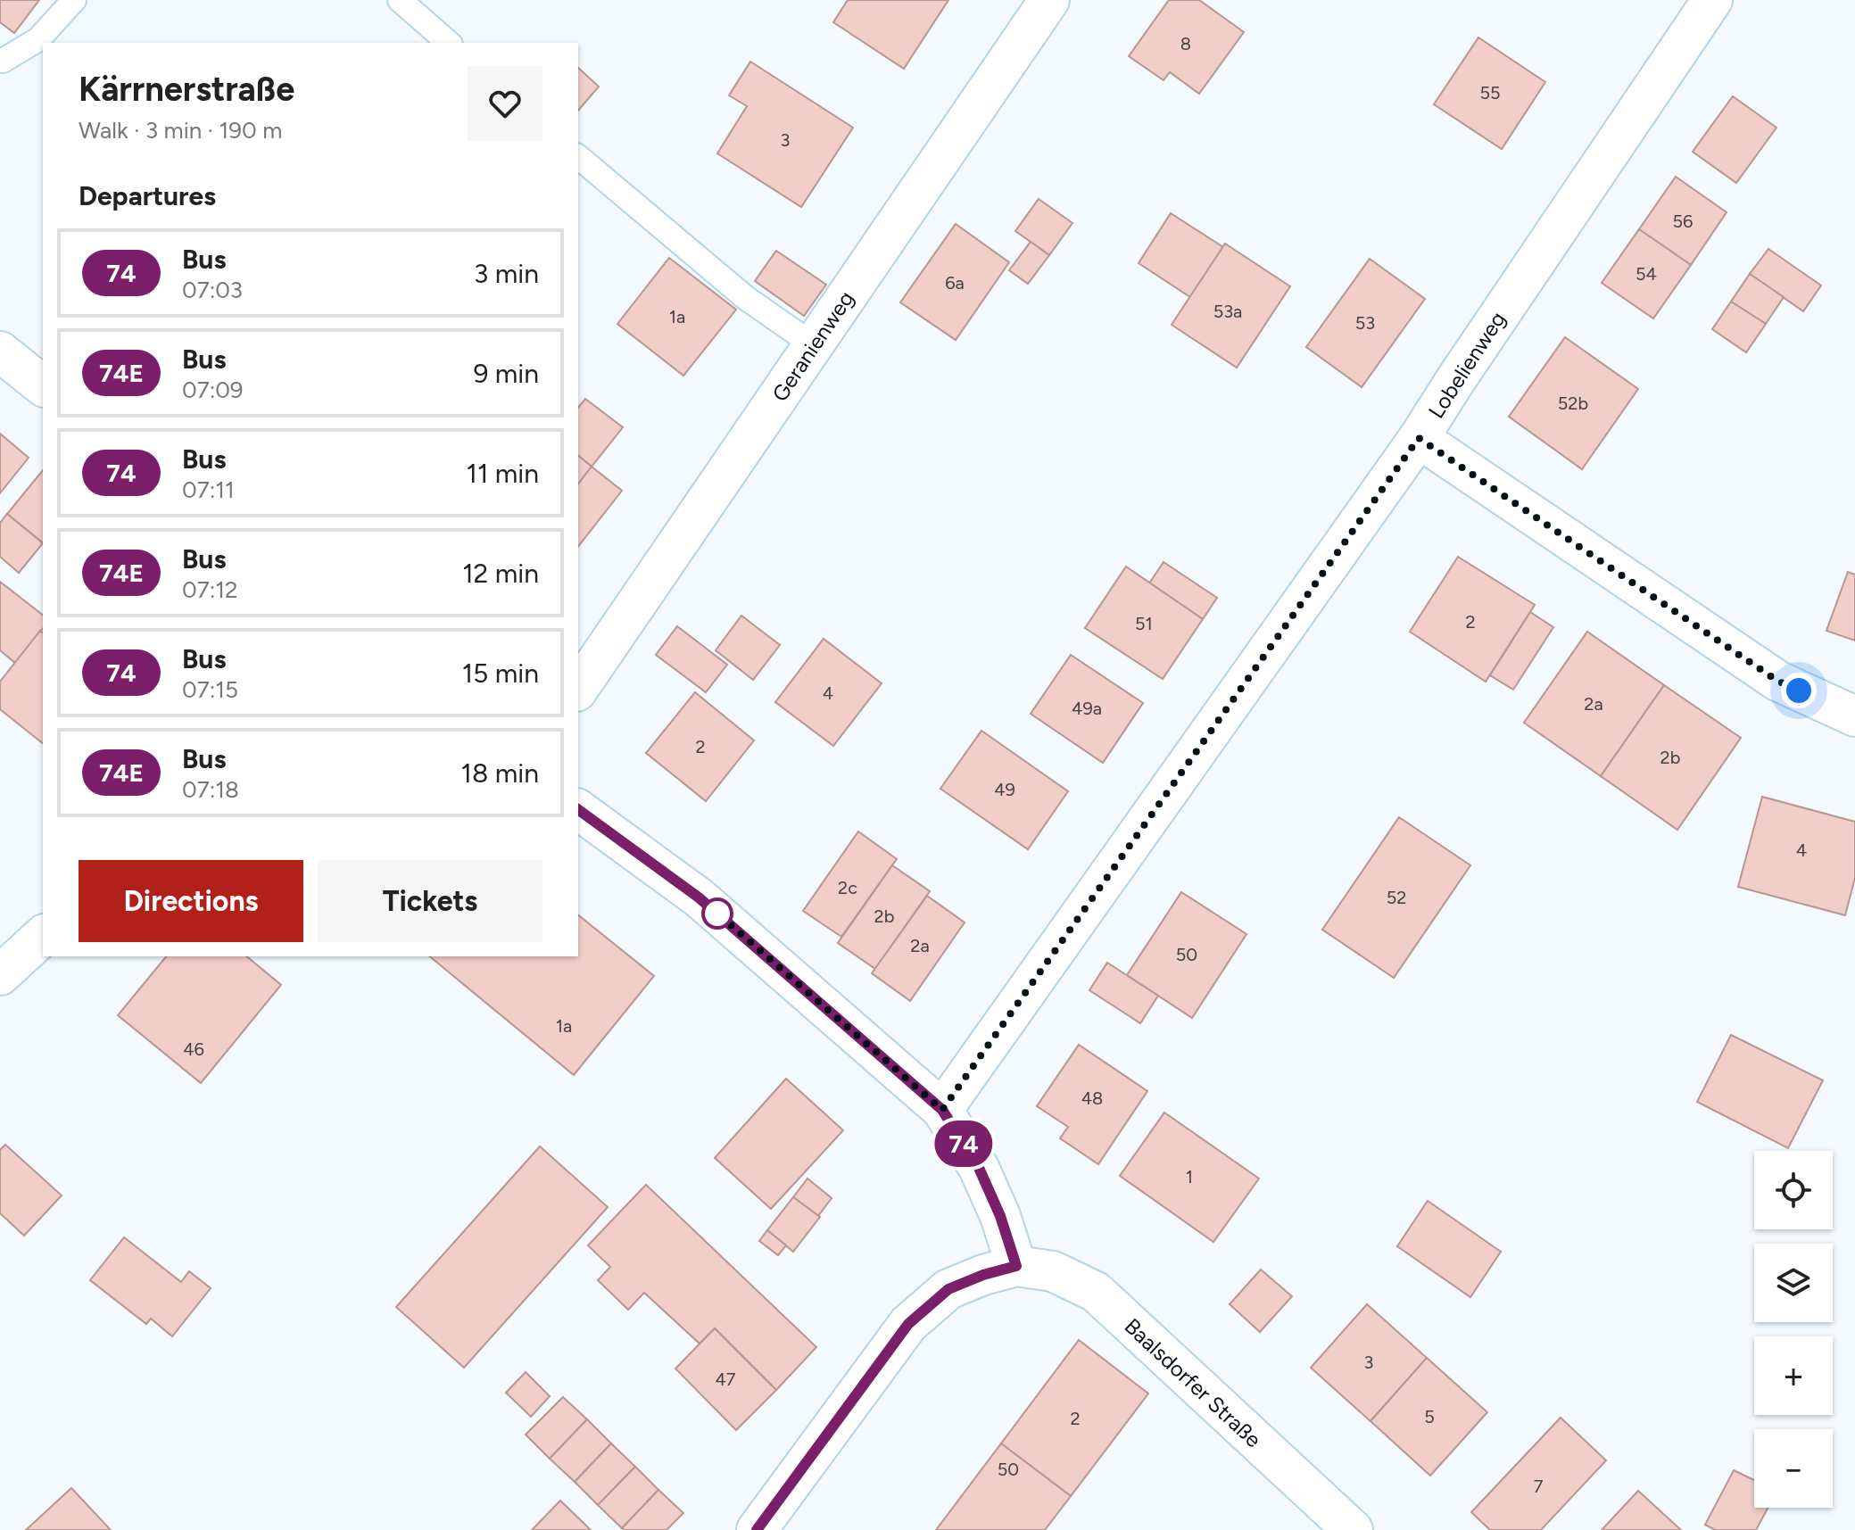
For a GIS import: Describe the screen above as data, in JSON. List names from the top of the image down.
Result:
{
  "streets": {
    "street": ["Geranienweg", "Lobelienweg", "Baalsdorfer Straße"]
  },
  "lines": ["bus line 74"],
  "house_numbers": [
    "8",
    "55",
    "3",
    "56",
    "54",
    "6a",
    "53a",
    "1a",
    "53",
    "52b",
    "2",
    "51",
    "4",
    "2a",
    "49a",
    "2",
    "2b",
    "49",
    "4",
    "2c",
    "52",
    "2b",
    "2a",
    "50",
    "1a",
    "46",
    "48",
    "1",
    "3",
    "47",
    "5",
    "2",
    "50",
    "7"
  ],
  "page": {
    "on_map": "74",
    "heading": [
      ["Kärrnerstraße", "Walk · 3 min · 190 m"],
      "Departures"
    ],
    "list": [
      {
        "mark": "74",
        "name": "Bus",
        "note": "07:03",
        "value": "3 min"
      },
      {
        "mark": "74E",
        "name": "Bus",
        "note": "07:09",
        "value": "9 min"
      },
      {
        "mark": "74",
        "name": "Bus",
        "note": "07:11",
        "value": "11 min"
      },
      {
        "mark": "74E",
        "name": "Bus",
        "note": "07:12",
        "value": "12 min"
      },
      {
        "mark": "74",
        "name": "Bus",
        "note": "07:15",
        "value": "15 min"
      },
      {
        "mark": "74E",
        "name": "Bus",
        "note": "07:18",
        "value": "18 min"
      }
    ],
    "buttons": ["Directions", "Tickets"],
    "map_buttons": ["+", "−"]
  }
}
